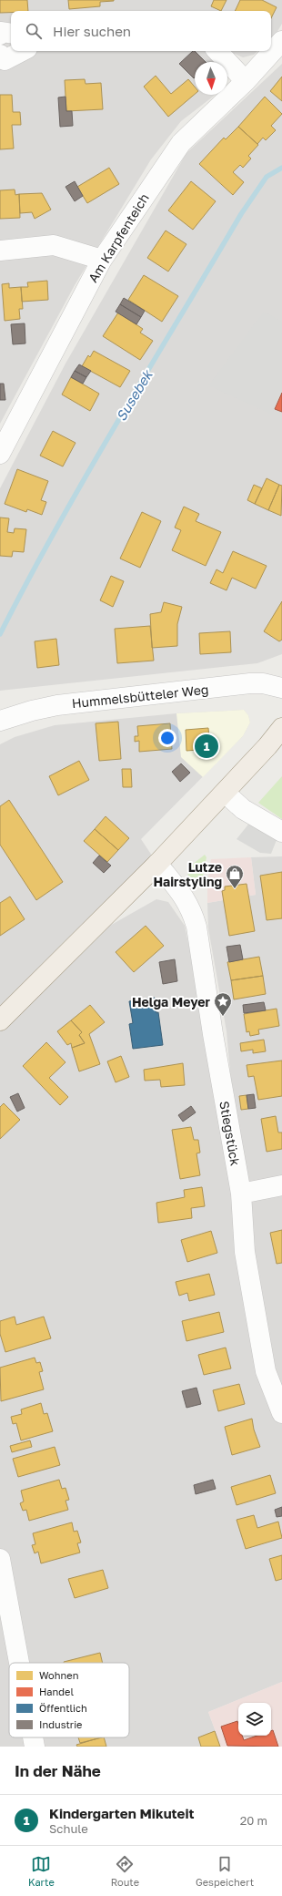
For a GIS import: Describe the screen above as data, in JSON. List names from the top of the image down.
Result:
{
  "streets": {
    "street": ["Am Karpfenteich", "Hummelsbütteler Weg", "Stiegstück"]
  },
  "water": ["Susebek"],
  "places": {
    "shop": ["Lutze Hairstyling"],
    "place": ["Helga Meyer"]
  },
  "legend": [
    "Wohnen",
    "Handel",
    "Öffentlich",
    "Industrie"
  ],
  "north": "bottom",
  "page": {
    "search": "Hier suchen",
    "pins": "1",
    "heading": "In der Nähe",
    "list": [
      {
        "mark": "1",
        "name": "Kindergarten Mikuteit",
        "note": "Schule",
        "value": "20 m"
      }
    ],
    "nav": ["Karte", "Route", "Gespeichert"]
  }
}
